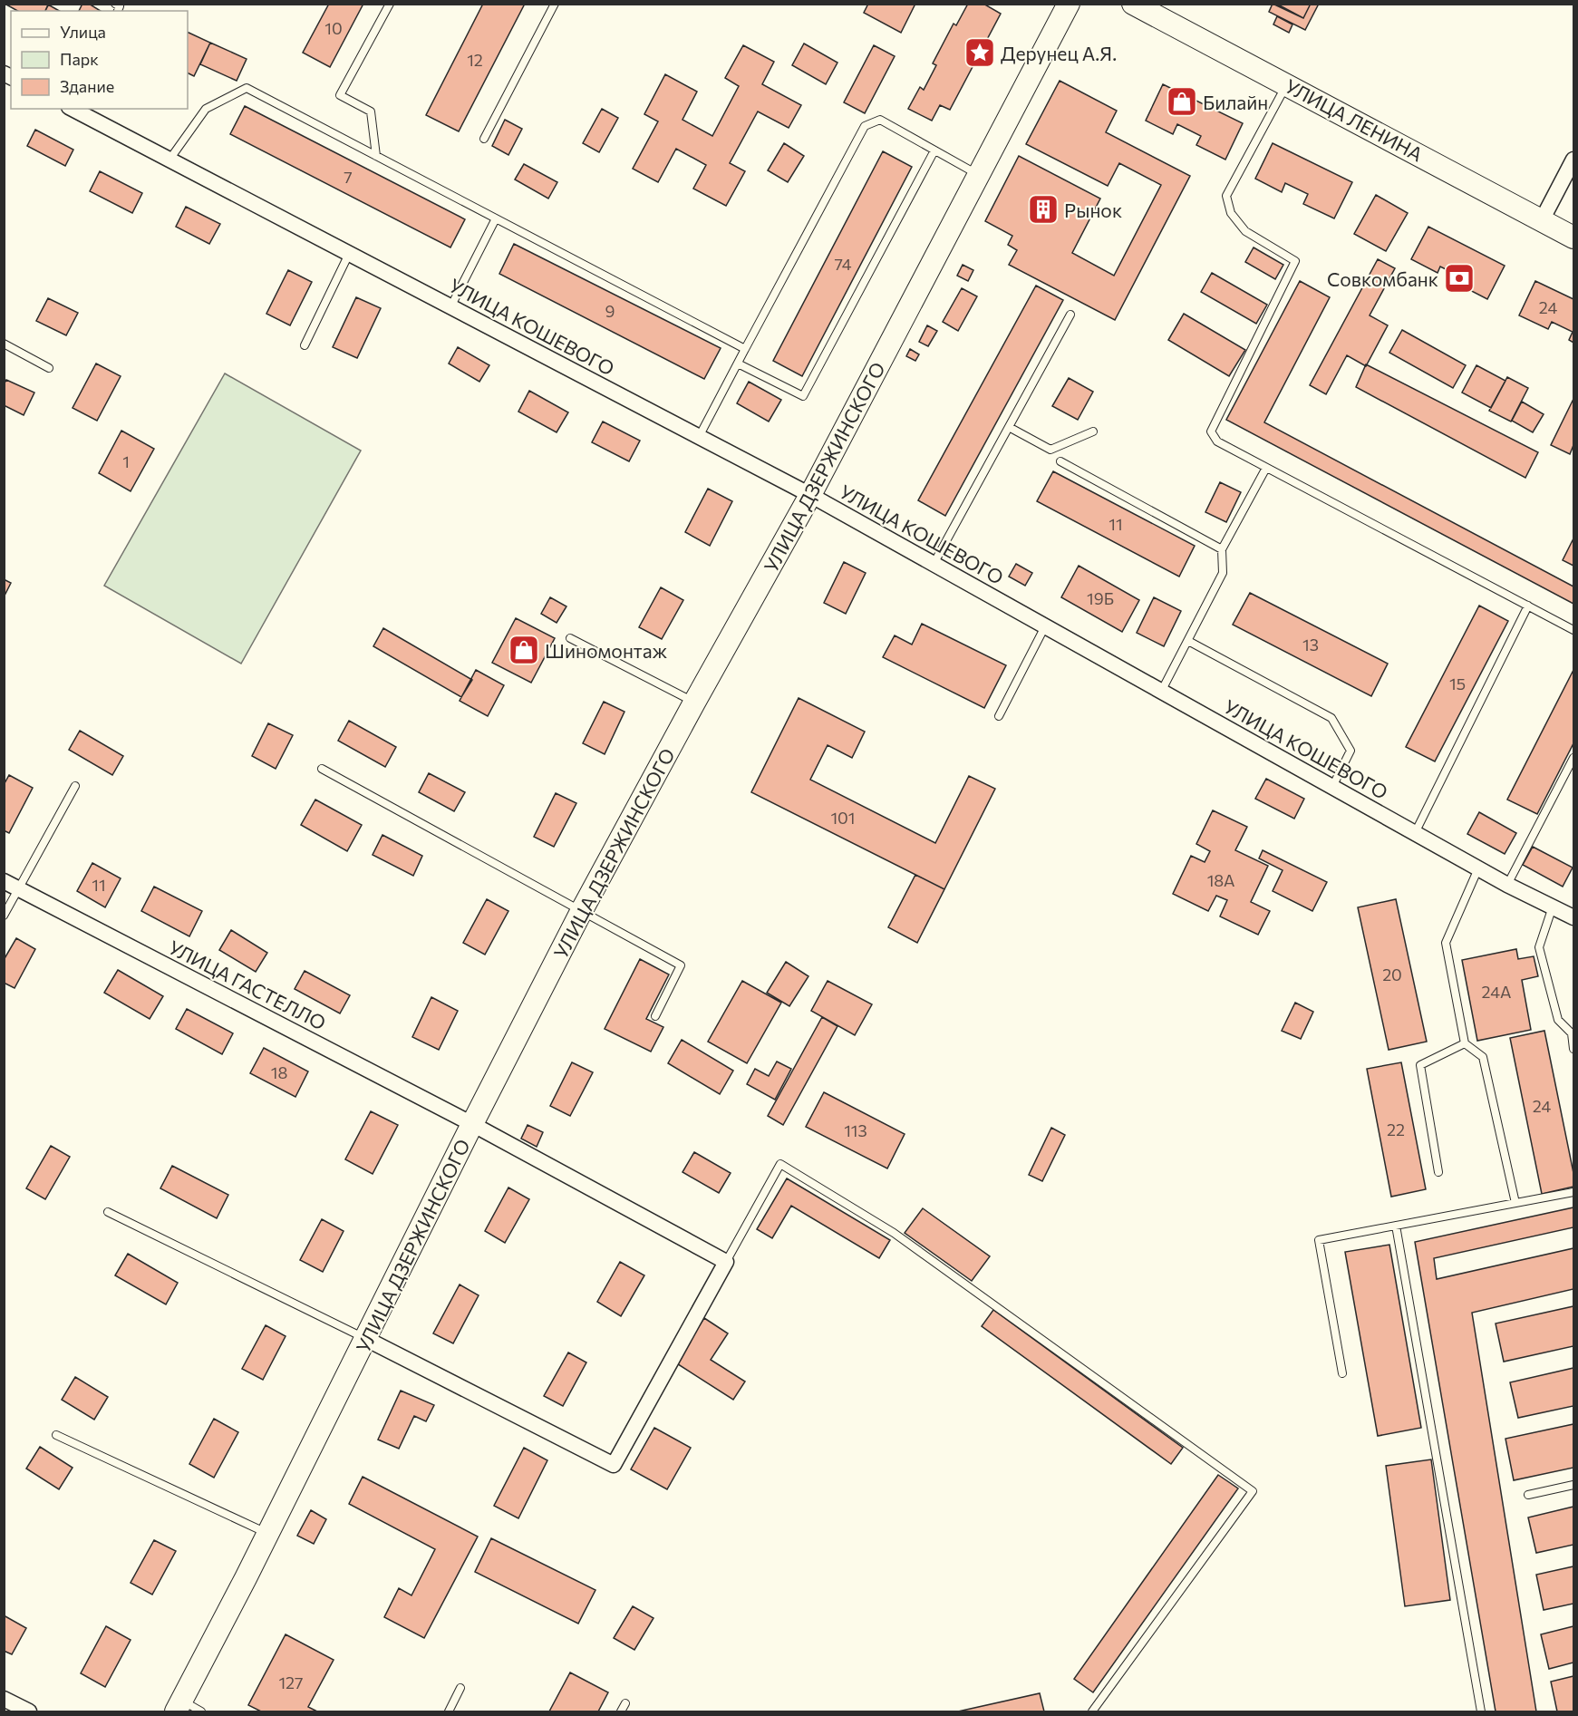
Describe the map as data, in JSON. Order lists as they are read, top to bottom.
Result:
{
  "streets": {
    "street": [
      "УЛИЦА ЛЕНИНА",
      "УЛИЦА КОШЕВОГО",
      "УЛИЦА ДЗЕРЖИНСКОГО",
      "УЛИЦА ГАСТЕЛЛО"
    ]
  },
  "crossings": [
    ["УЛИЦА КОШЕВОГО", "УЛИЦА ДЗЕРЖИНСКОГО"],
    ["УЛИЦА ДЗЕРЖИНСКОГО", "УЛИЦА ГАСТЕЛЛО"]
  ],
  "places": {
    "place": ["Дерунец А.Я."],
    "shop": ["Билайн", "Шиномонтаж"],
    "building": ["Рынок"],
    "bank": ["Совкомбанк"]
  },
  "house_numbers": [
    "10",
    "12",
    "7",
    "74",
    "24",
    "9",
    "1",
    "11",
    "19Б",
    "13",
    "15",
    "101",
    "18А",
    "11",
    "20",
    "24А",
    "18",
    "24",
    "22",
    "113",
    "127"
  ],
  "legend": ["Улица", "Парк", "Здание"]
}
